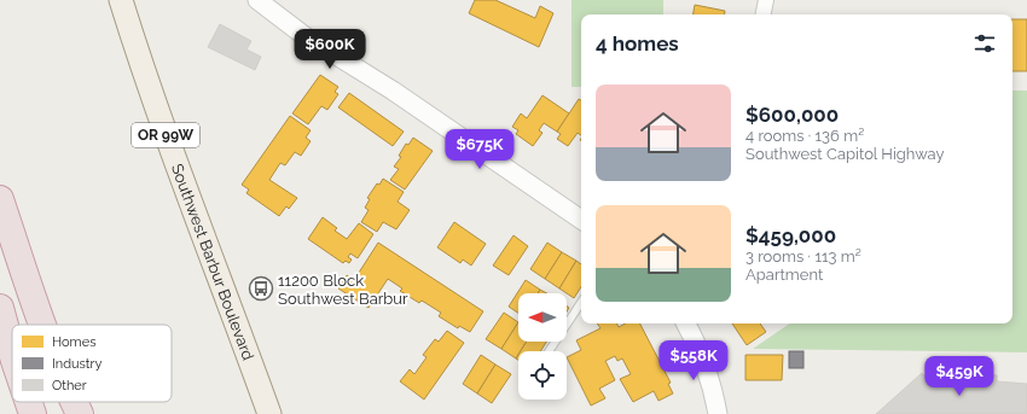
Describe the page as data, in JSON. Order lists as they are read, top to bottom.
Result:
{
  "streets": {
    "main road": ["OR 99W", "Southwest Barbur Boulevard"]
  },
  "places": {
    "bus stop": ["11200 Block Southwest Barbur"]
  },
  "legend": ["Homes", "Industry", "Other"],
  "north": "left",
  "page": {
    "heading": "4 homes",
    "price": [
      "$600K",
      "$675K",
      "$558K",
      "$459K"
    ],
    "list": [
      {
        "name": "$600,000",
        "note": "4 rooms · 136 m² · Southwest Capitol Highway"
      },
      {
        "name": "$459,000",
        "note": "3 rooms · 113 m² · Apartment"
      }
    ]
  }
}
